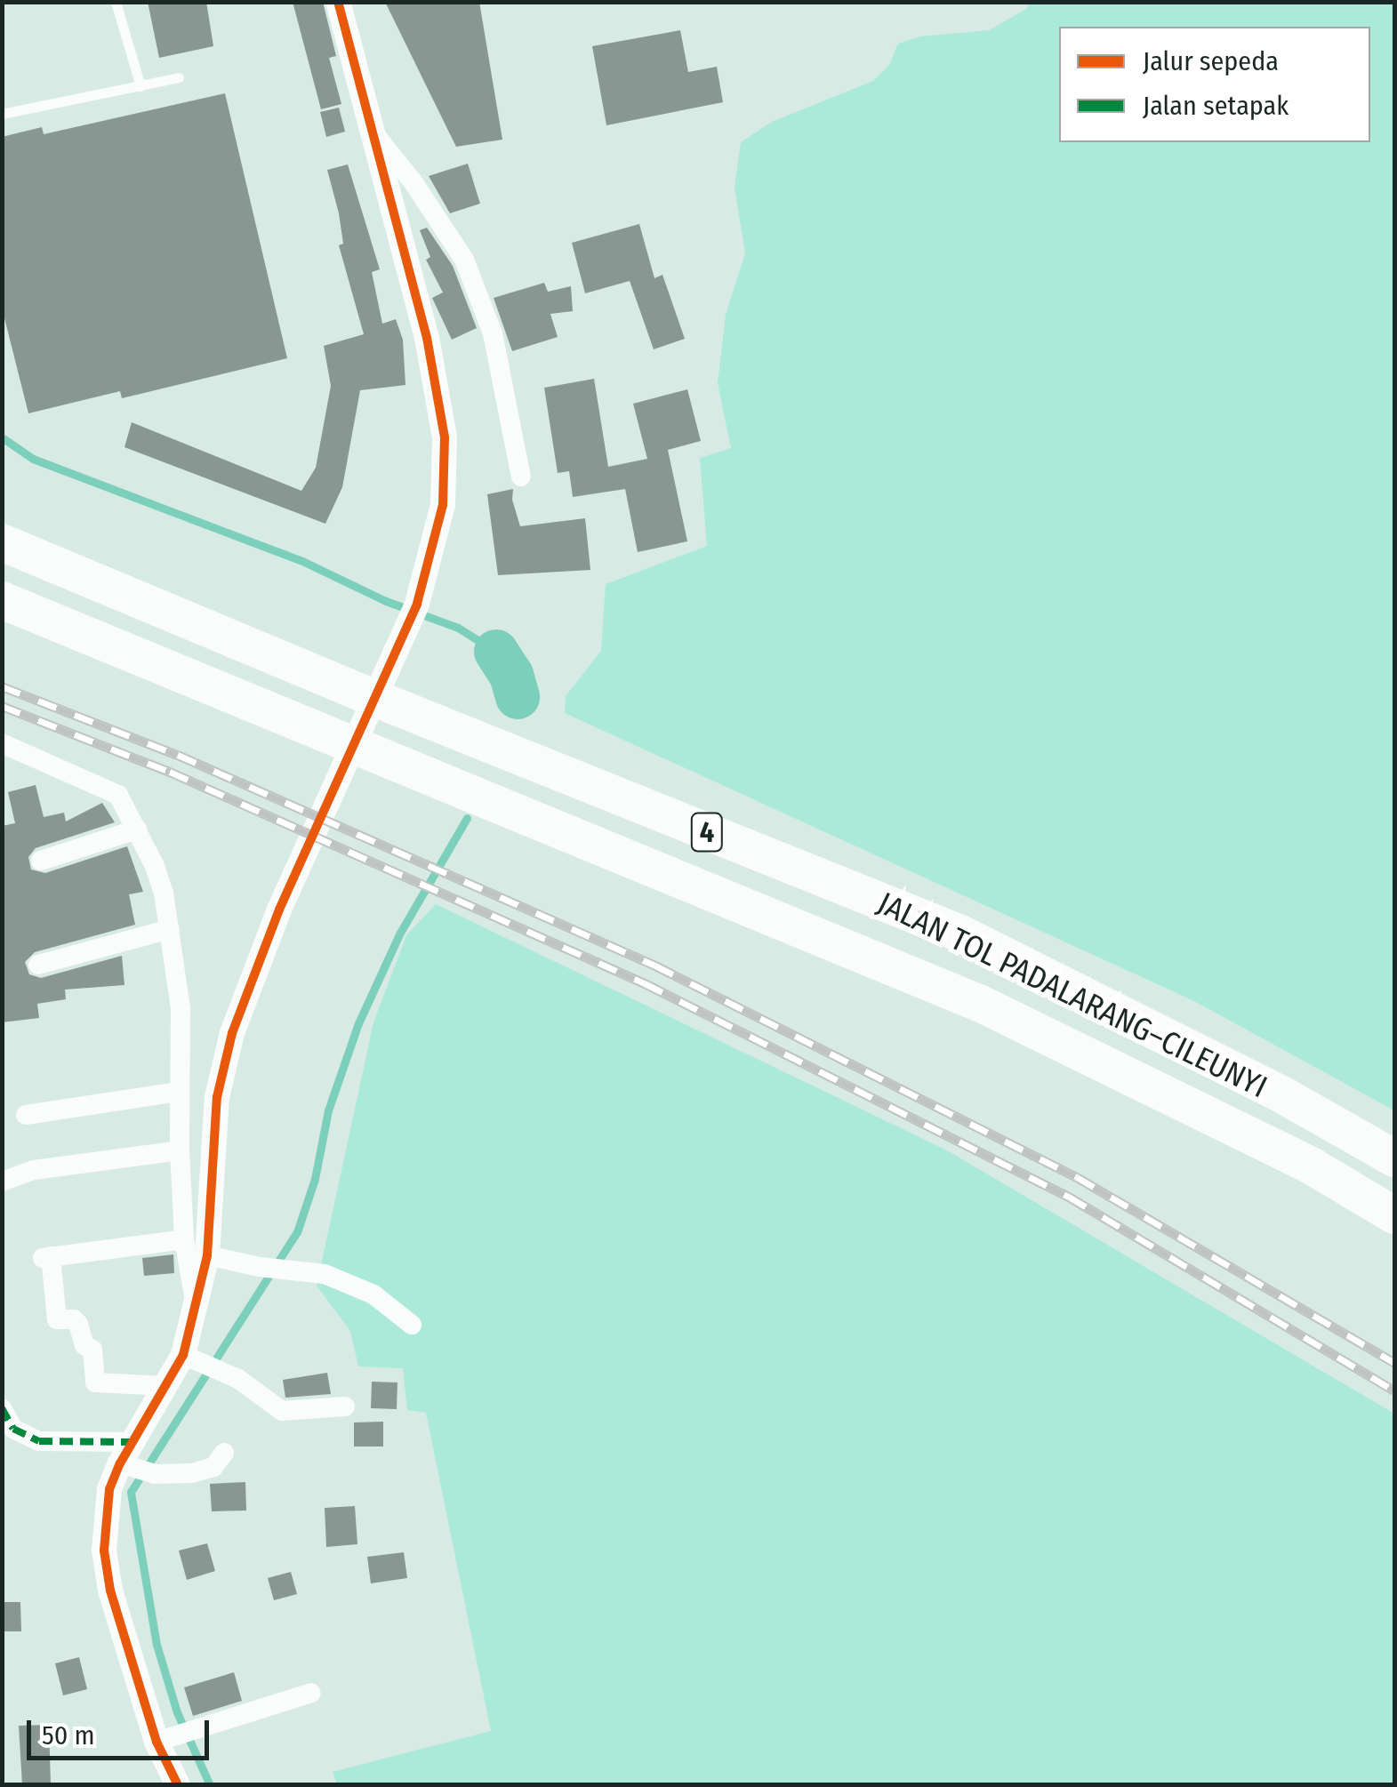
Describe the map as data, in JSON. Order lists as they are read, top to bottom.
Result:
{
  "streets": {
    "highway": ["4", "JALAN TOL PADALARANG–CILEUNYI"]
  },
  "legend": ["Jalur sepeda", "Jalan setapak"],
  "scale_bar": "50 m"
}
